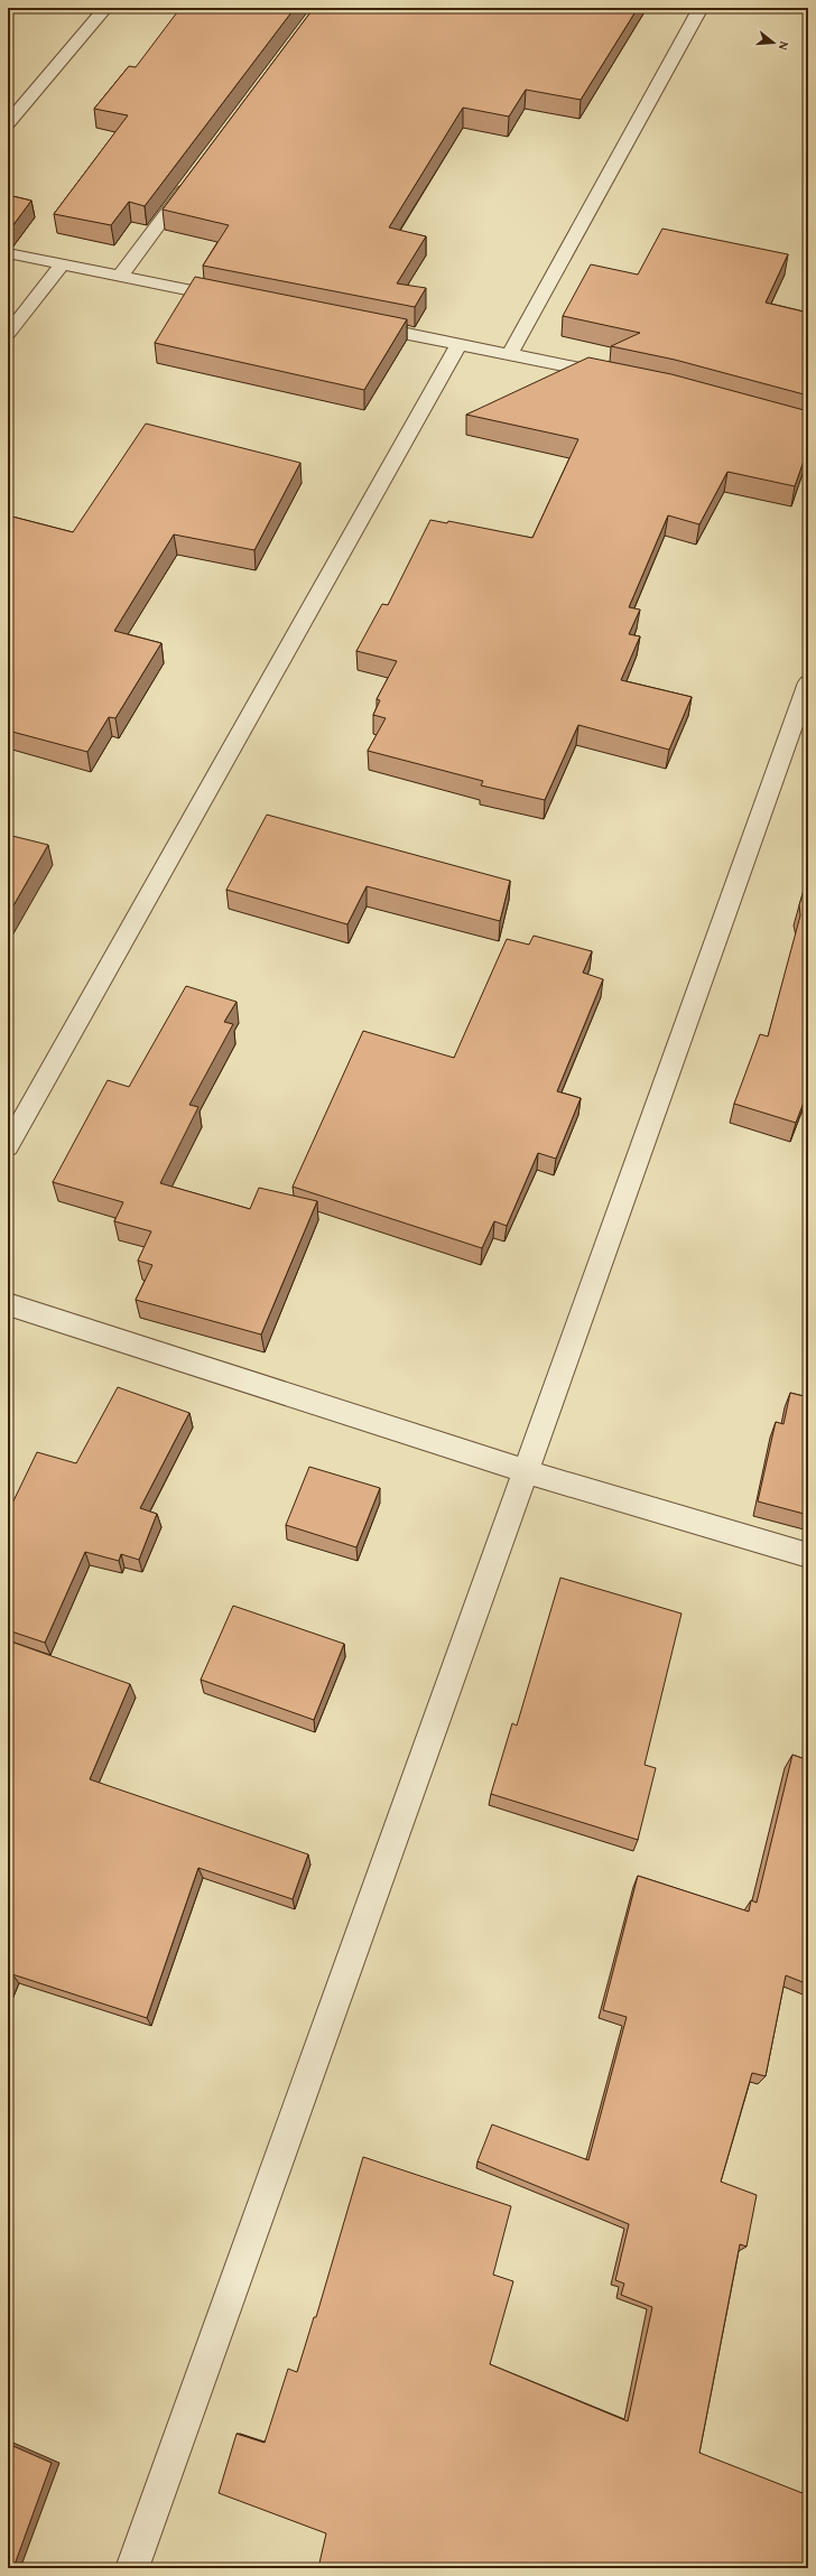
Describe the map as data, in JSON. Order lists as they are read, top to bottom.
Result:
{
  "north": "right"
}
